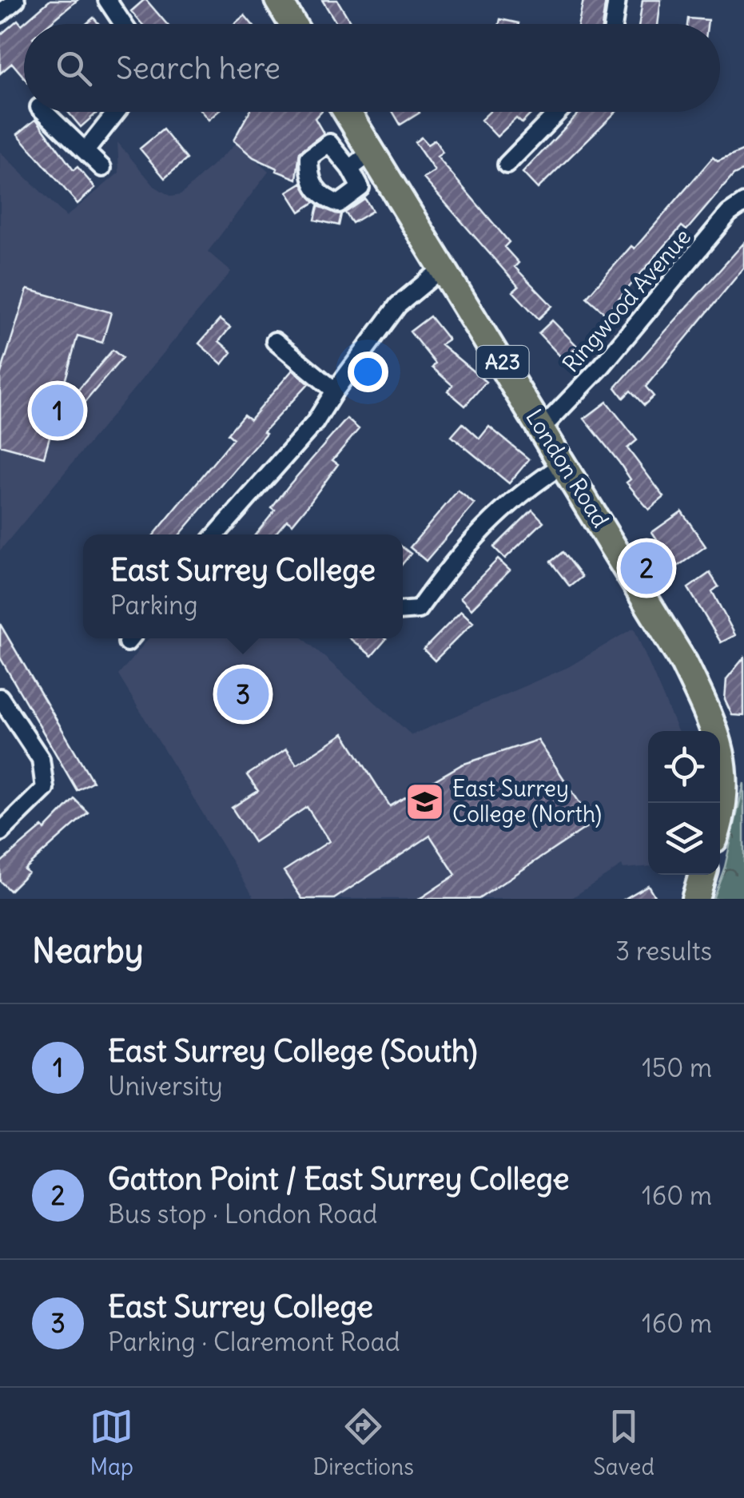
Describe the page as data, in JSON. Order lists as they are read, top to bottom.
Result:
{
  "streets": {
    "main road": ["A23", "London Road"],
    "street": ["Ringwood Avenue"]
  },
  "crossings": [
    ["Ringwood Avenue", "London Road"],
    ["A23", "London Road"]
  ],
  "places": {
    "school or university": ["East Surrey College (North)"]
  },
  "page": {
    "search": "Search here",
    "pins": ["1", "2", "3"],
    "popup": ["East Surrey College", "Parking"],
    "heading": ["Nearby", "3 results"],
    "list": [
      {
        "mark": "1",
        "name": "East Surrey College (South)",
        "note": "University",
        "value": "150 m"
      },
      {
        "mark": "2",
        "name": "Gatton Point / East Surrey College",
        "note": "Bus stop · London Road",
        "value": "160 m"
      },
      {
        "mark": "3",
        "name": "East Surrey College",
        "note": "Parking · Claremont Road",
        "value": "160 m"
      }
    ],
    "nav": ["Map", "Directions", "Saved"]
  }
}
